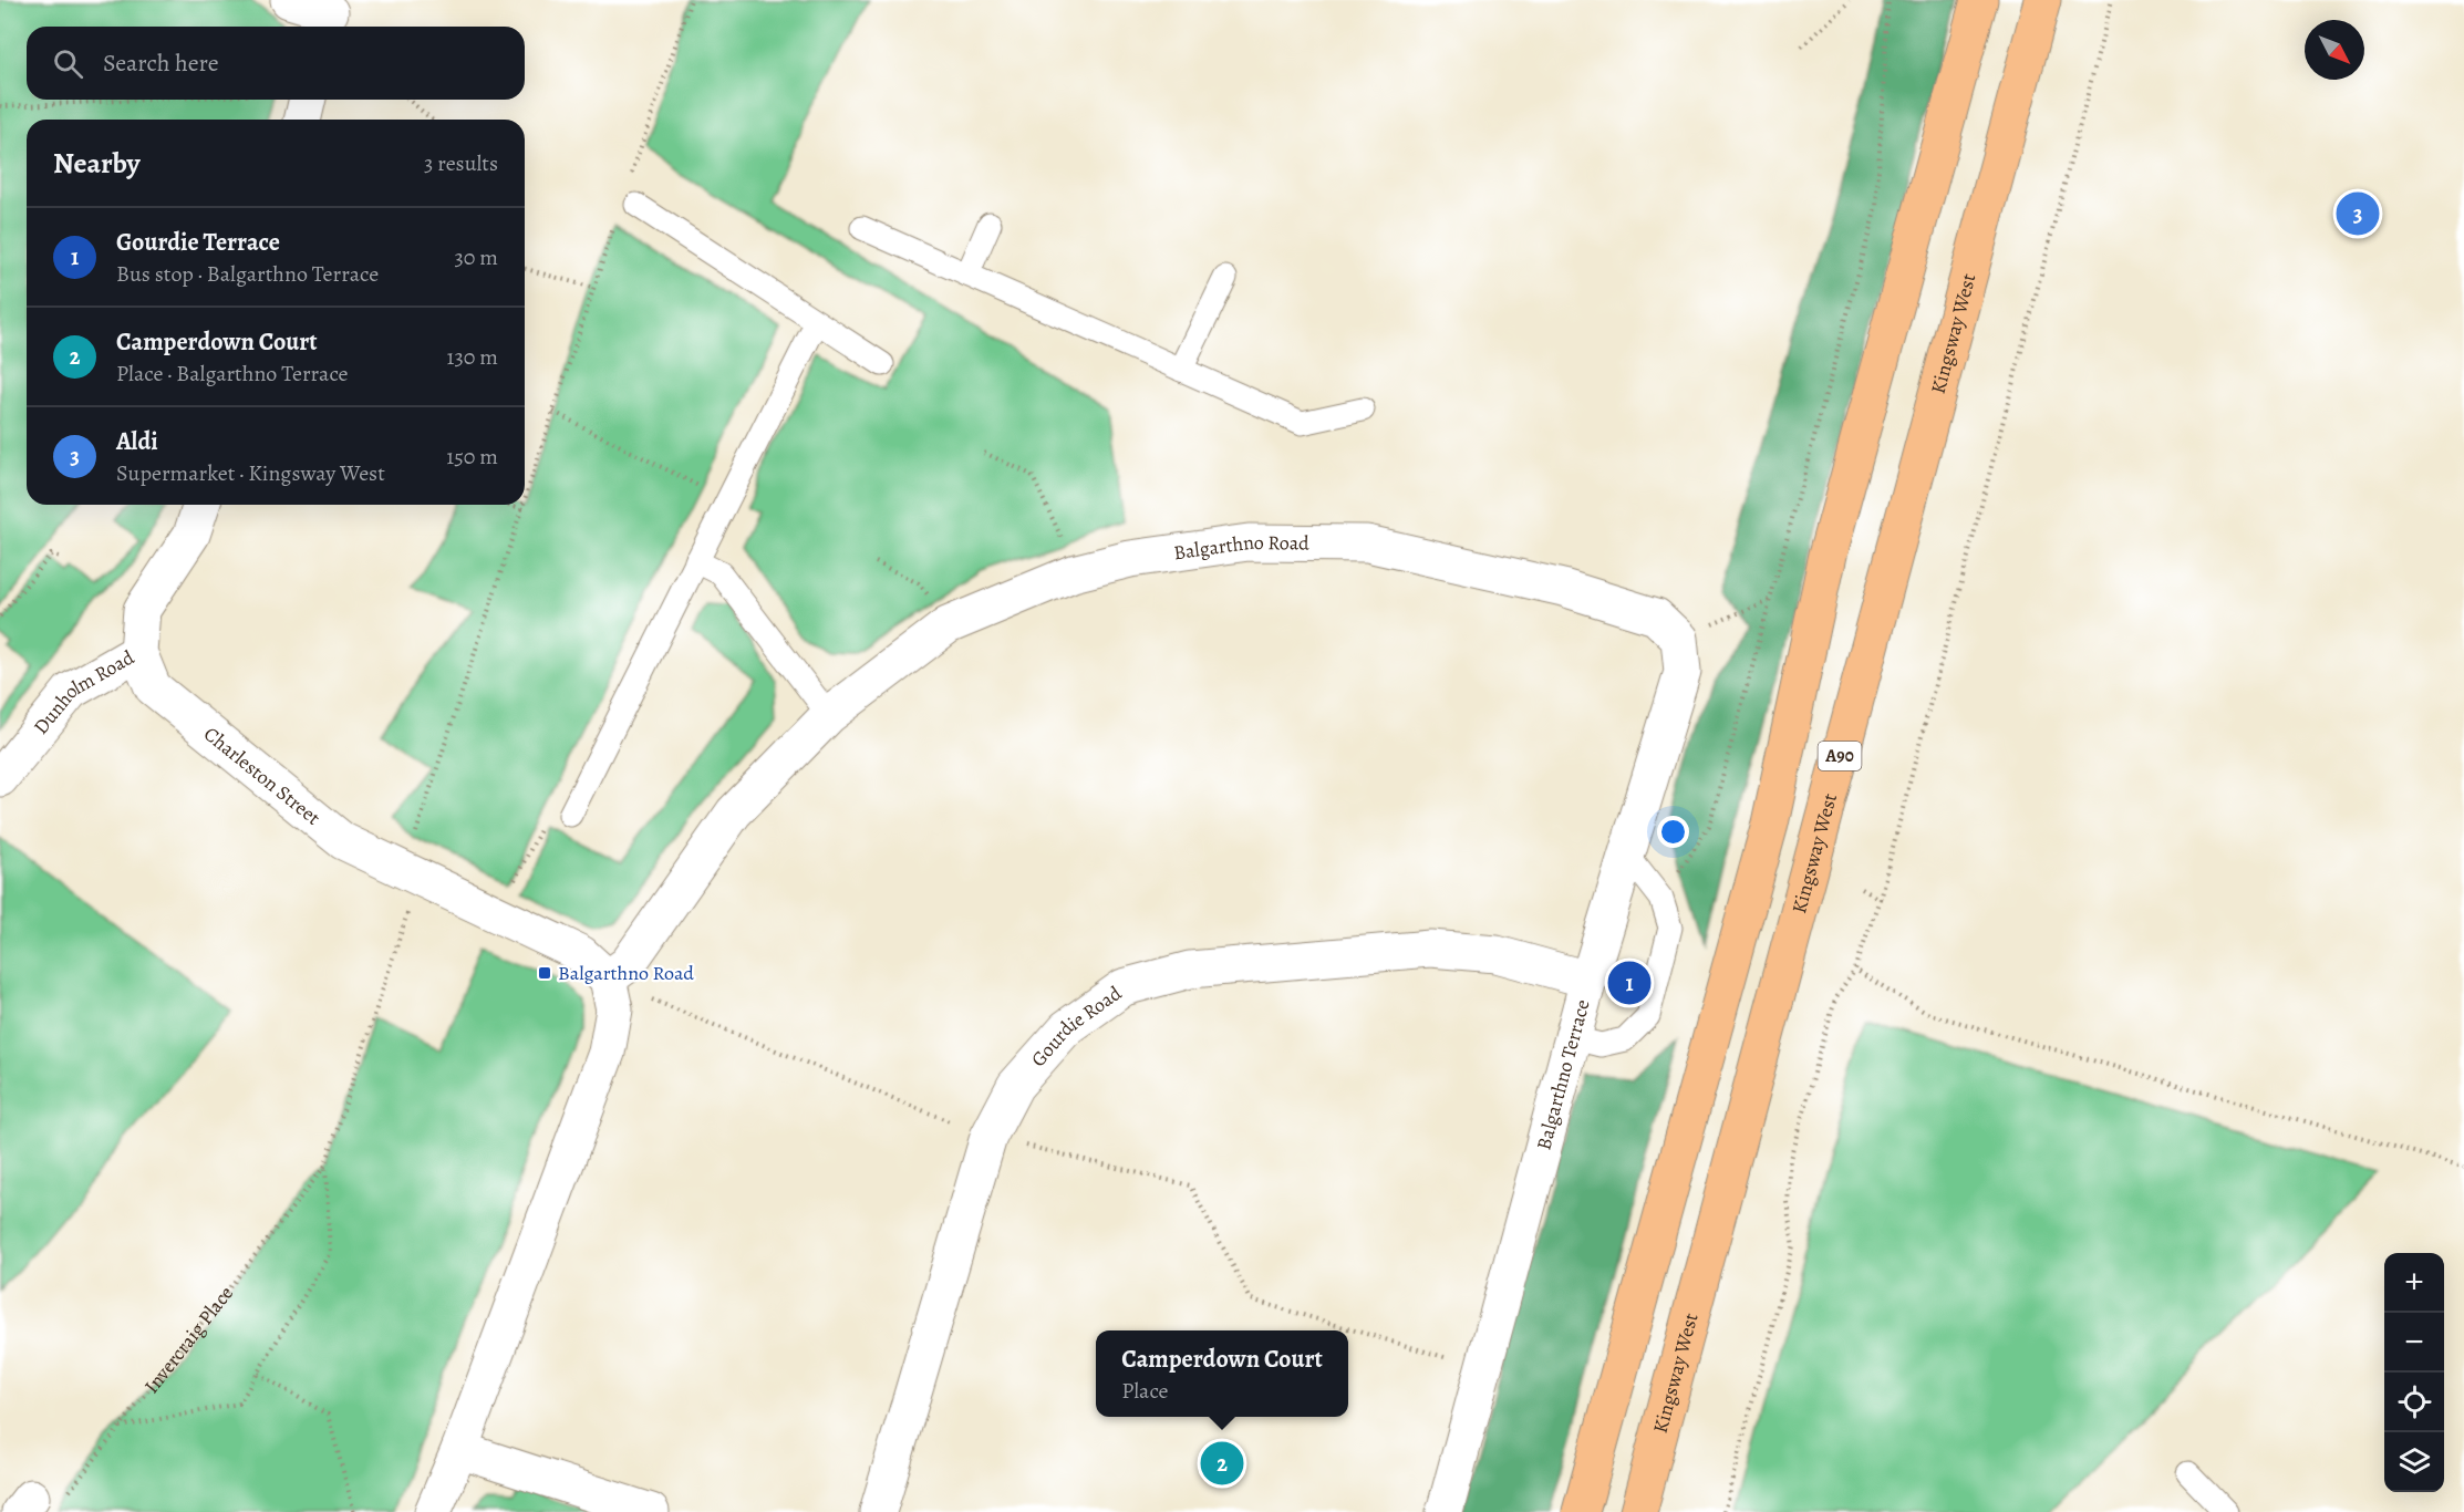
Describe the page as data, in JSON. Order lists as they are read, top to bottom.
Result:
{
  "streets": {
    "highway": ["Kingsway West", "A90"],
    "street": [
      "Balgarthno Road",
      "Dunholm Road",
      "Charleston Street",
      "Gourdie Road",
      "Balgarthno Terrace"
    ],
    "path": ["Invercraig Place"]
  },
  "crossings": [
    ["Balgarthno Road", "Charleston Street"],
    ["Balgarthno Road", "Balgarthno Terrace"],
    ["Dunholm Road", "Charleston Street"],
    ["Gourdie Road", "Balgarthno Terrace"]
  ],
  "places": {
    "transit": ["Balgarthno Road"]
  },
  "north": "bottom right",
  "page": {
    "search": "Search here",
    "heading": ["Nearby", "3 results"],
    "pins": ["3", "1", "2"],
    "list": [
      {
        "mark": "1",
        "name": "Gourdie Terrace",
        "note": "Bus stop · Balgarthno Terrace",
        "value": "30 m"
      },
      {
        "mark": "2",
        "name": "Camperdown Court",
        "note": "Place · Balgarthno Terrace",
        "value": "130 m"
      },
      {
        "mark": "3",
        "name": "Aldi",
        "note": "Supermarket · Kingsway West",
        "value": "150 m"
      }
    ],
    "map_buttons": ["+", "−"],
    "popup": ["Camperdown Court", "Place"]
  }
}
